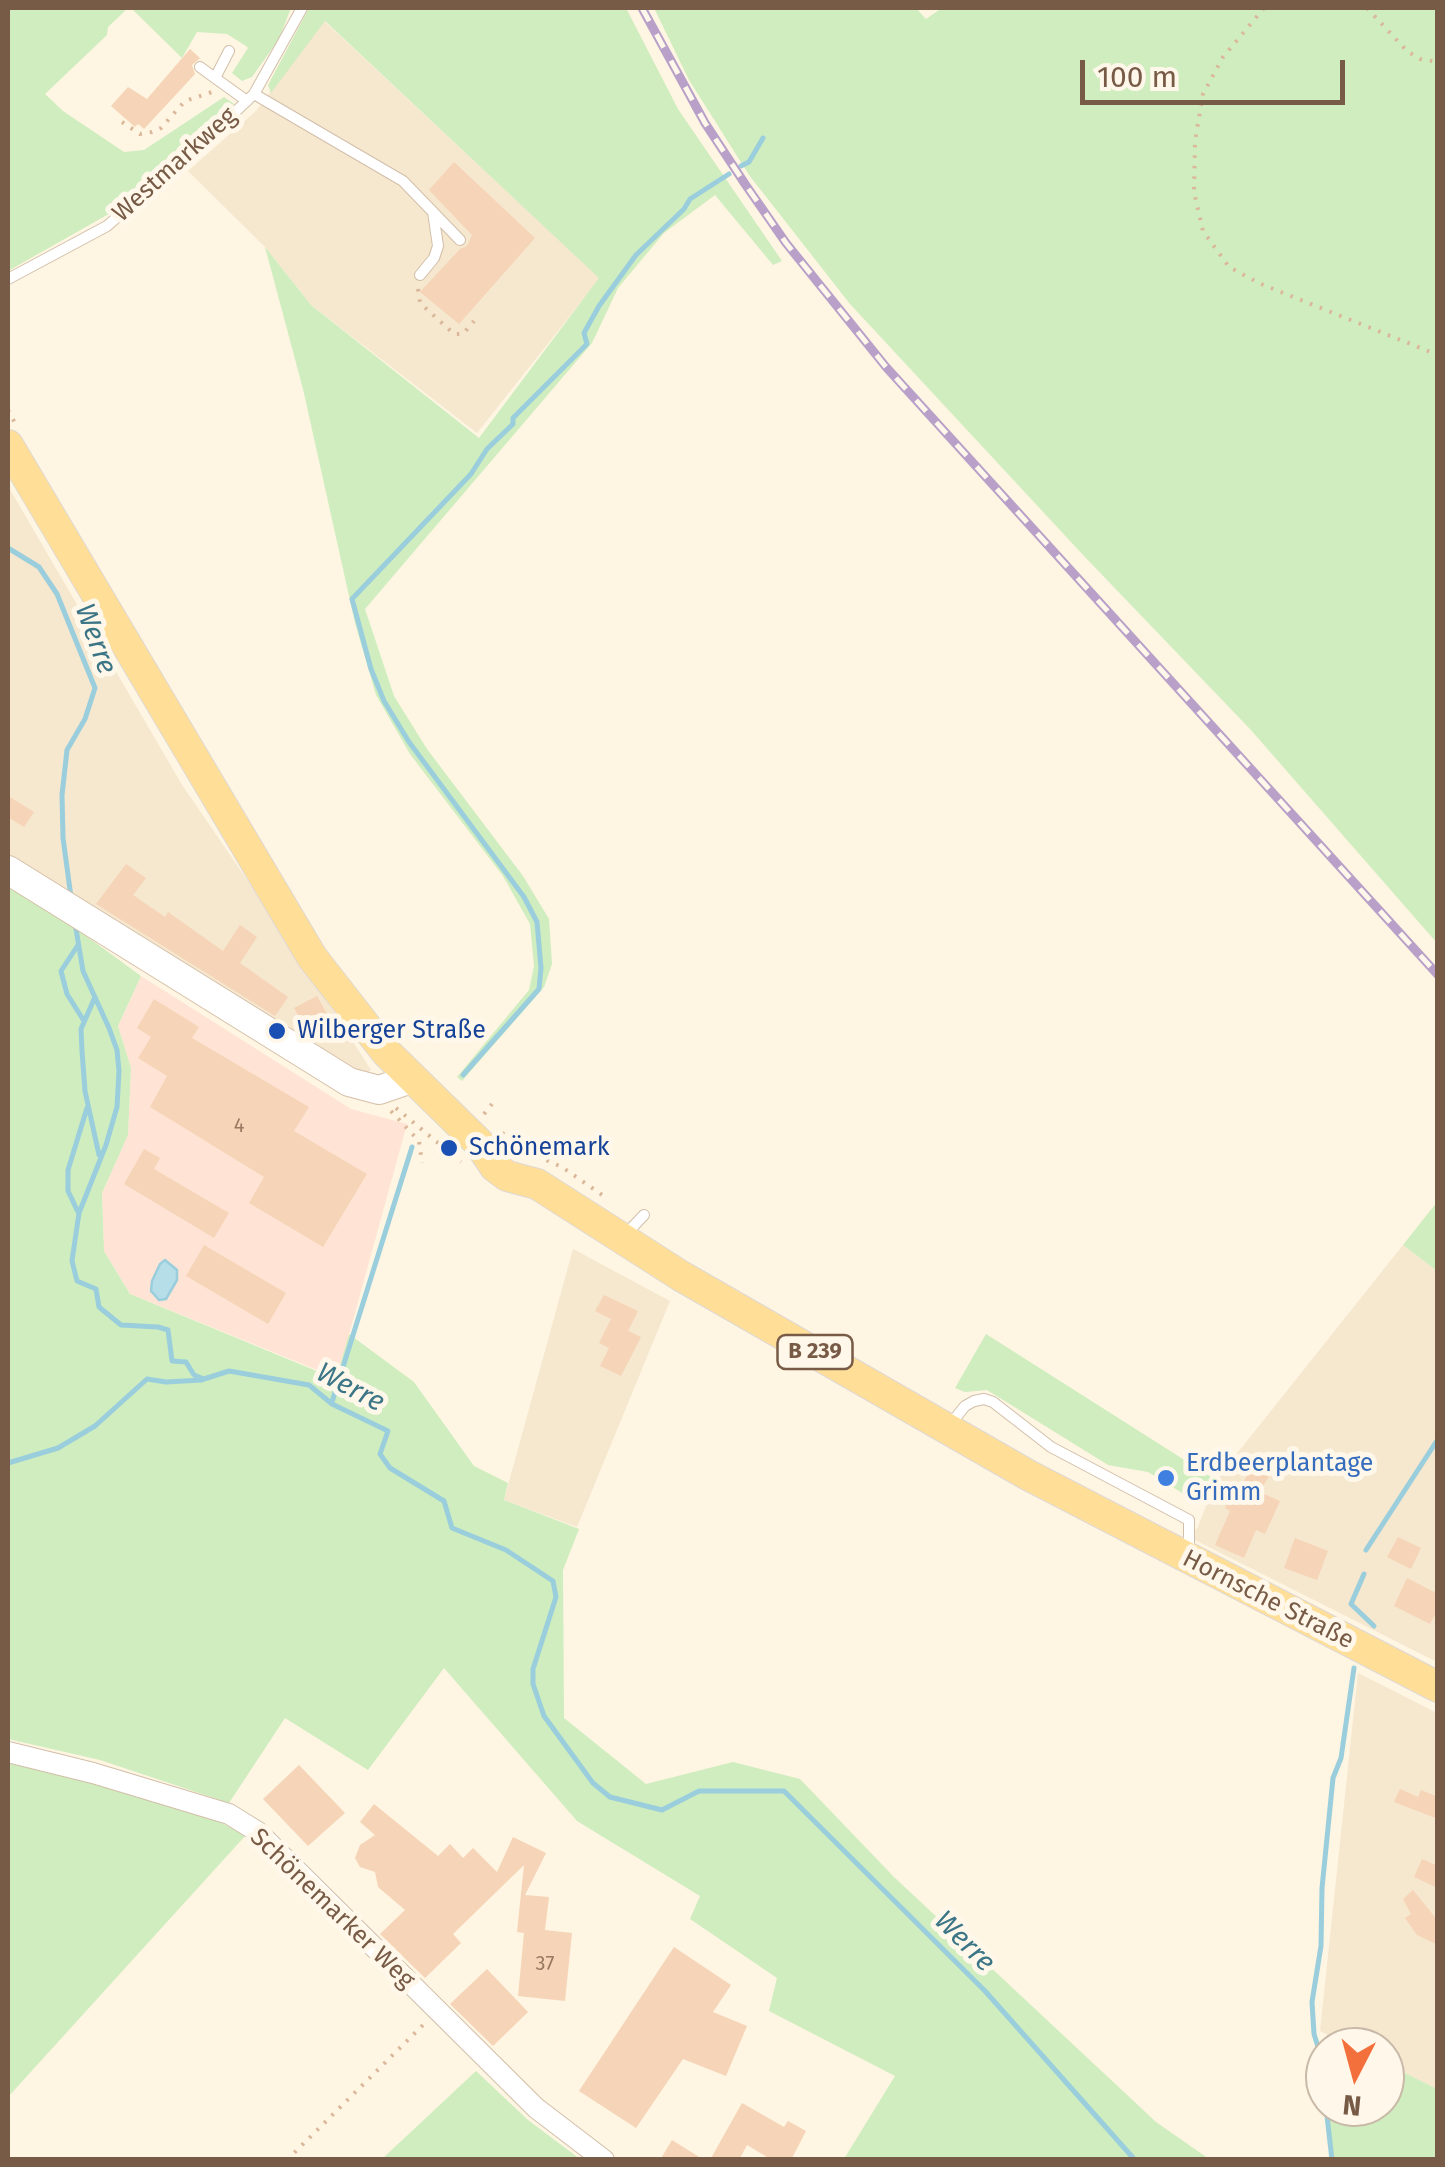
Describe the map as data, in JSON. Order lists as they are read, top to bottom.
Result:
{
  "streets": {
    "main road": ["B 239", "Hornsche Straße"],
    "street": ["Schönemarker Weg"],
    "lane": ["Westmarkweg"]
  },
  "crossings": [
    ["B 239", "Hornsche Straße"]
  ],
  "water": ["Werre"],
  "places": ["Wilberger Straße", "Schönemark", "Erdbeerplantage Grimm"],
  "house_numbers": ["4", "37"],
  "scale_bar": "100 m",
  "north": "bottom"
}
